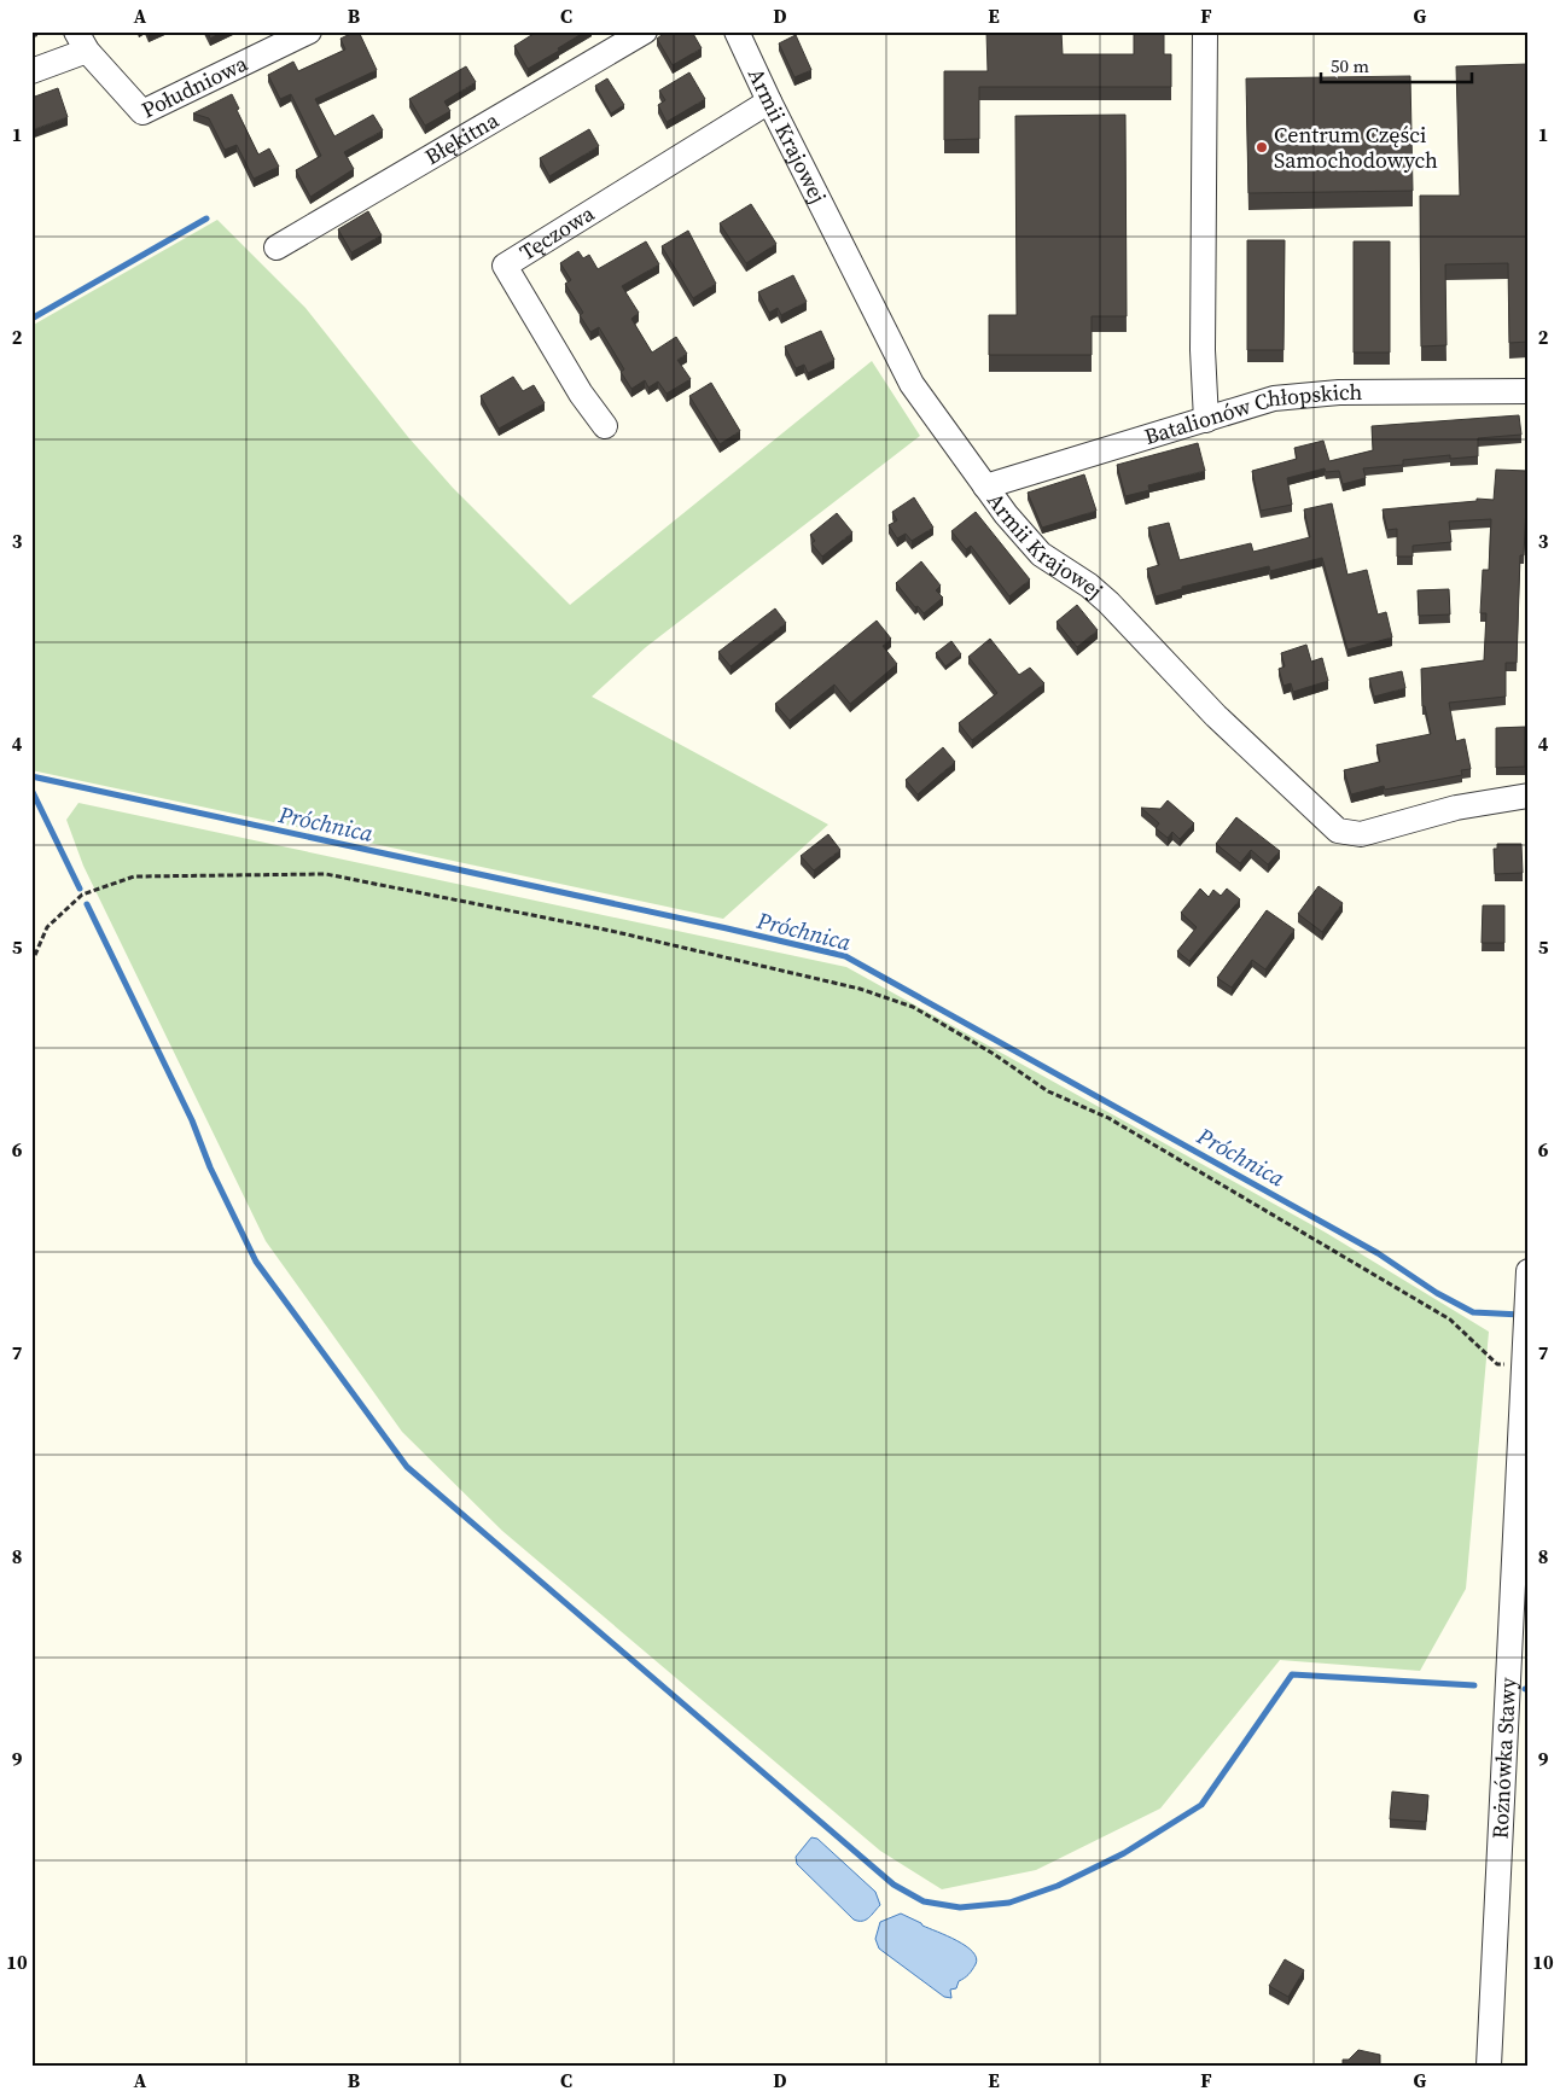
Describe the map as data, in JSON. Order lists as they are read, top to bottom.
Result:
{
  "streets": {
    "street": [
      "Południowa",
      "Armii Krajowej",
      "Błękitna",
      "Tęczowa",
      "Batalionów Chłopskich",
      "Rożnówka Stawy"
    ]
  },
  "crossings": [
    ["Armii Krajowej", "Tęczowa"],
    ["Armii Krajowej", "Batalionów Chłopskich"]
  ],
  "water": ["Próchnica"],
  "places": ["Centrum Części Samochodowych"],
  "scale_bar": "50 m",
  "grid": {
    "columns": [
      "A",
      "B",
      "C",
      "D",
      "E",
      "F",
      "G"
    ],
    "rows": [
      "1",
      "2",
      "3",
      "4",
      "5",
      "6",
      "7",
      "8",
      "9",
      "10"
    ]
  }
}
